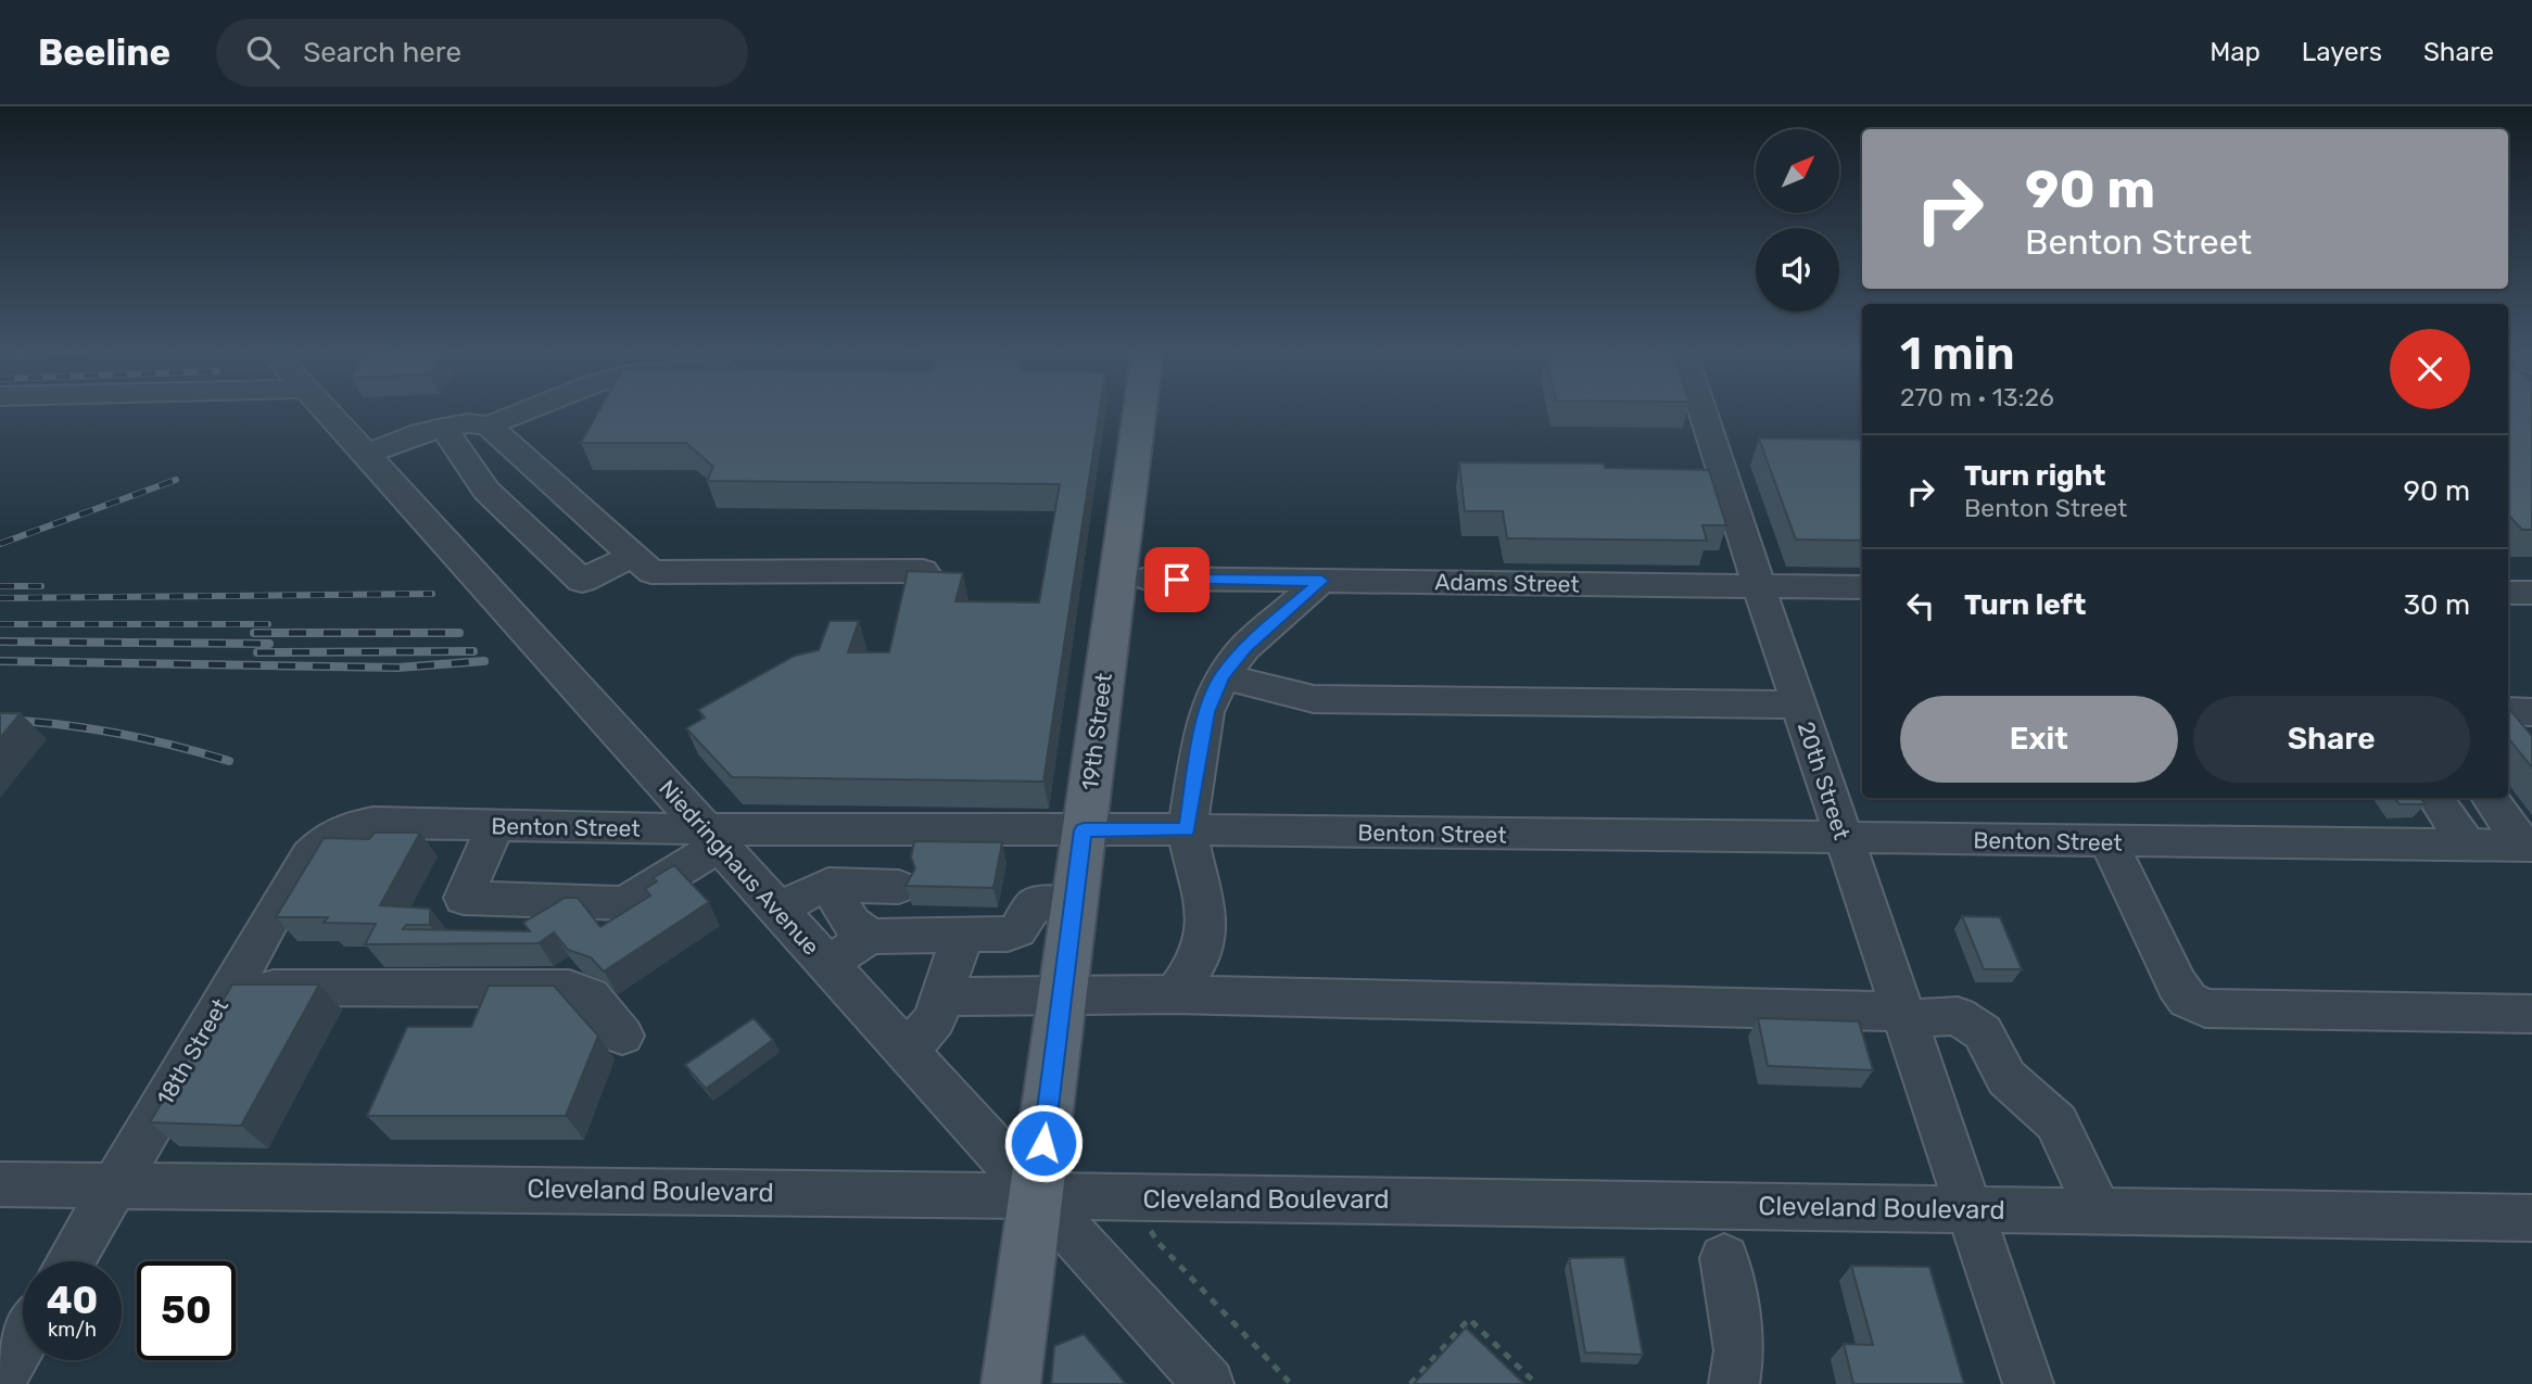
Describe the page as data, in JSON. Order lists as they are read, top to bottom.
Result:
{
  "streets": {
    "main road": ["19th Street"],
    "street": [
      "Adams Street",
      "20th Street",
      "Benton Street",
      "Niedringhaus Avenue",
      "18th Street",
      "Cleveland Boulevard"
    ]
  },
  "crossings": [
    ["Adams Street", "20th Street"],
    ["19th Street", "Benton Street"],
    ["19th Street", "Niedringhaus Avenue"],
    ["19th Street", "Cleveland Boulevard"],
    ["20th Street", "Benton Street"],
    ["20th Street", "Cleveland Boulevard"],
    ["Benton Street", "Niedringhaus Avenue"],
    ["Benton Street", "18th Street"],
    ["Niedringhaus Avenue", "Cleveland Boulevard"],
    ["18th Street", "Cleveland Boulevard"]
  ],
  "north": "top right",
  "page": {
    "header": "Beeline",
    "search": "Search here",
    "nav": ["Map", "Layers", "Share"],
    "turn": ["90 m", "Benton Street"],
    "heading": ["1 min", "270 m · 13:26"],
    "list": [
      {
        "name": "Turn right",
        "note": "Benton Street",
        "value": "90 m"
      },
      {
        "name": "Turn left",
        "value": "30 m"
      }
    ],
    "buttons": ["Exit", "Share"],
    "speed": "40 km/h",
    "limit": "50"
  }
}
